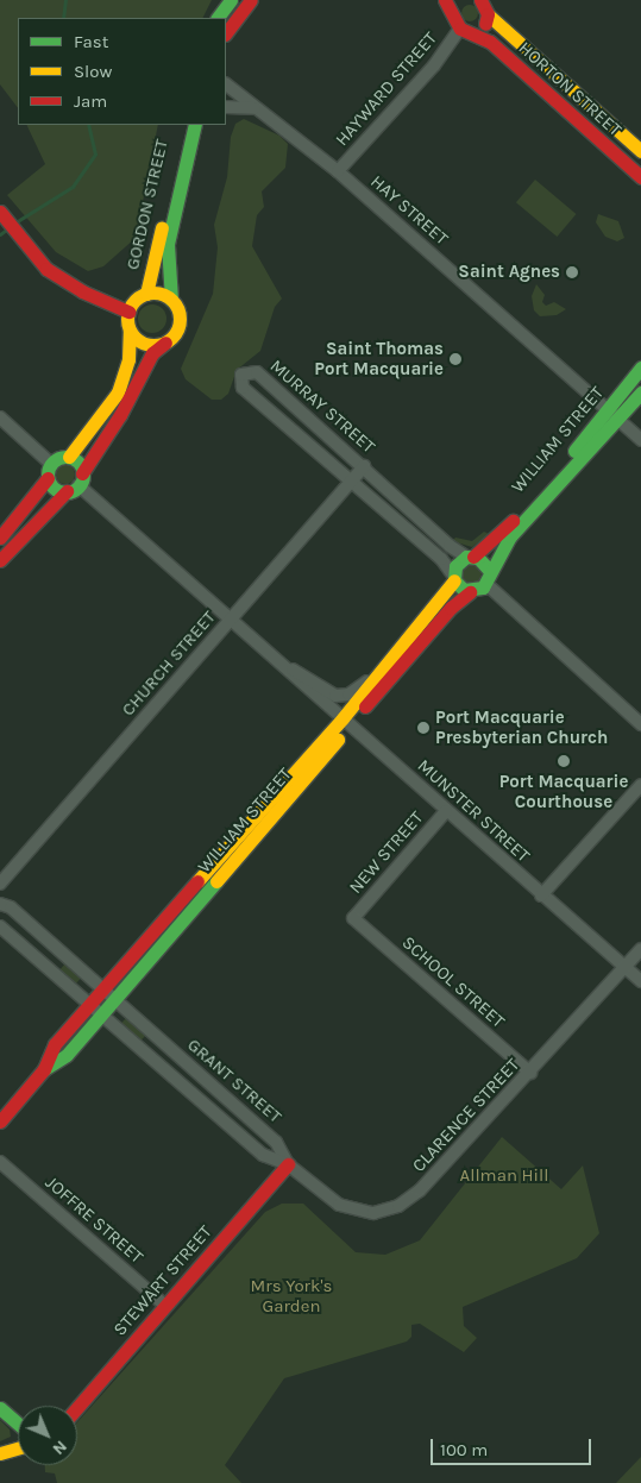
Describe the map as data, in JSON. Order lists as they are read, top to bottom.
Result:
{
  "streets": {
    "street": [
      "HAYWARD STREET",
      "HORTON STREET",
      "GORDON STREET",
      "HAY STREET",
      "MURRAY STREET",
      "WILLIAM STREET",
      "CHURCH STREET",
      "MUNSTER STREET",
      "NEW STREET",
      "SCHOOL STREET",
      "GRANT STREET",
      "CLARENCE STREET",
      "JOFFRE STREET",
      "STEWART STREET"
    ]
  },
  "crossings": [
    ["HAYWARD STREET", "HORTON STREET"],
    ["HAYWARD STREET", "HAY STREET"],
    ["HAY STREET", "WILLIAM STREET"],
    ["MURRAY STREET", "WILLIAM STREET"],
    ["MURRAY STREET", "CHURCH STREET"],
    ["WILLIAM STREET", "MUNSTER STREET"],
    ["WILLIAM STREET", "GRANT STREET"],
    ["CHURCH STREET", "MUNSTER STREET"],
    ["MUNSTER STREET", "NEW STREET"],
    ["MUNSTER STREET", "CLARENCE STREET"],
    ["NEW STREET", "SCHOOL STREET"],
    ["SCHOOL STREET", "CLARENCE STREET"],
    ["GRANT STREET", "CLARENCE STREET"],
    ["GRANT STREET", "STEWART STREET"],
    ["CLARENCE STREET", "STEWART STREET"],
    ["JOFFRE STREET", "STEWART STREET"]
  ],
  "parks": ["Allman Hill", "Mrs York's Garden"],
  "places": [
    "Saint Agnes",
    "Saint Thomas Port Macquarie",
    "Port Macquarie Presbyterian Church",
    "Port Macquarie Courthouse"
  ],
  "legend": ["Fast", "Slow", "Jam"],
  "scale_bar": "100 m",
  "north": "bottom right"
}
